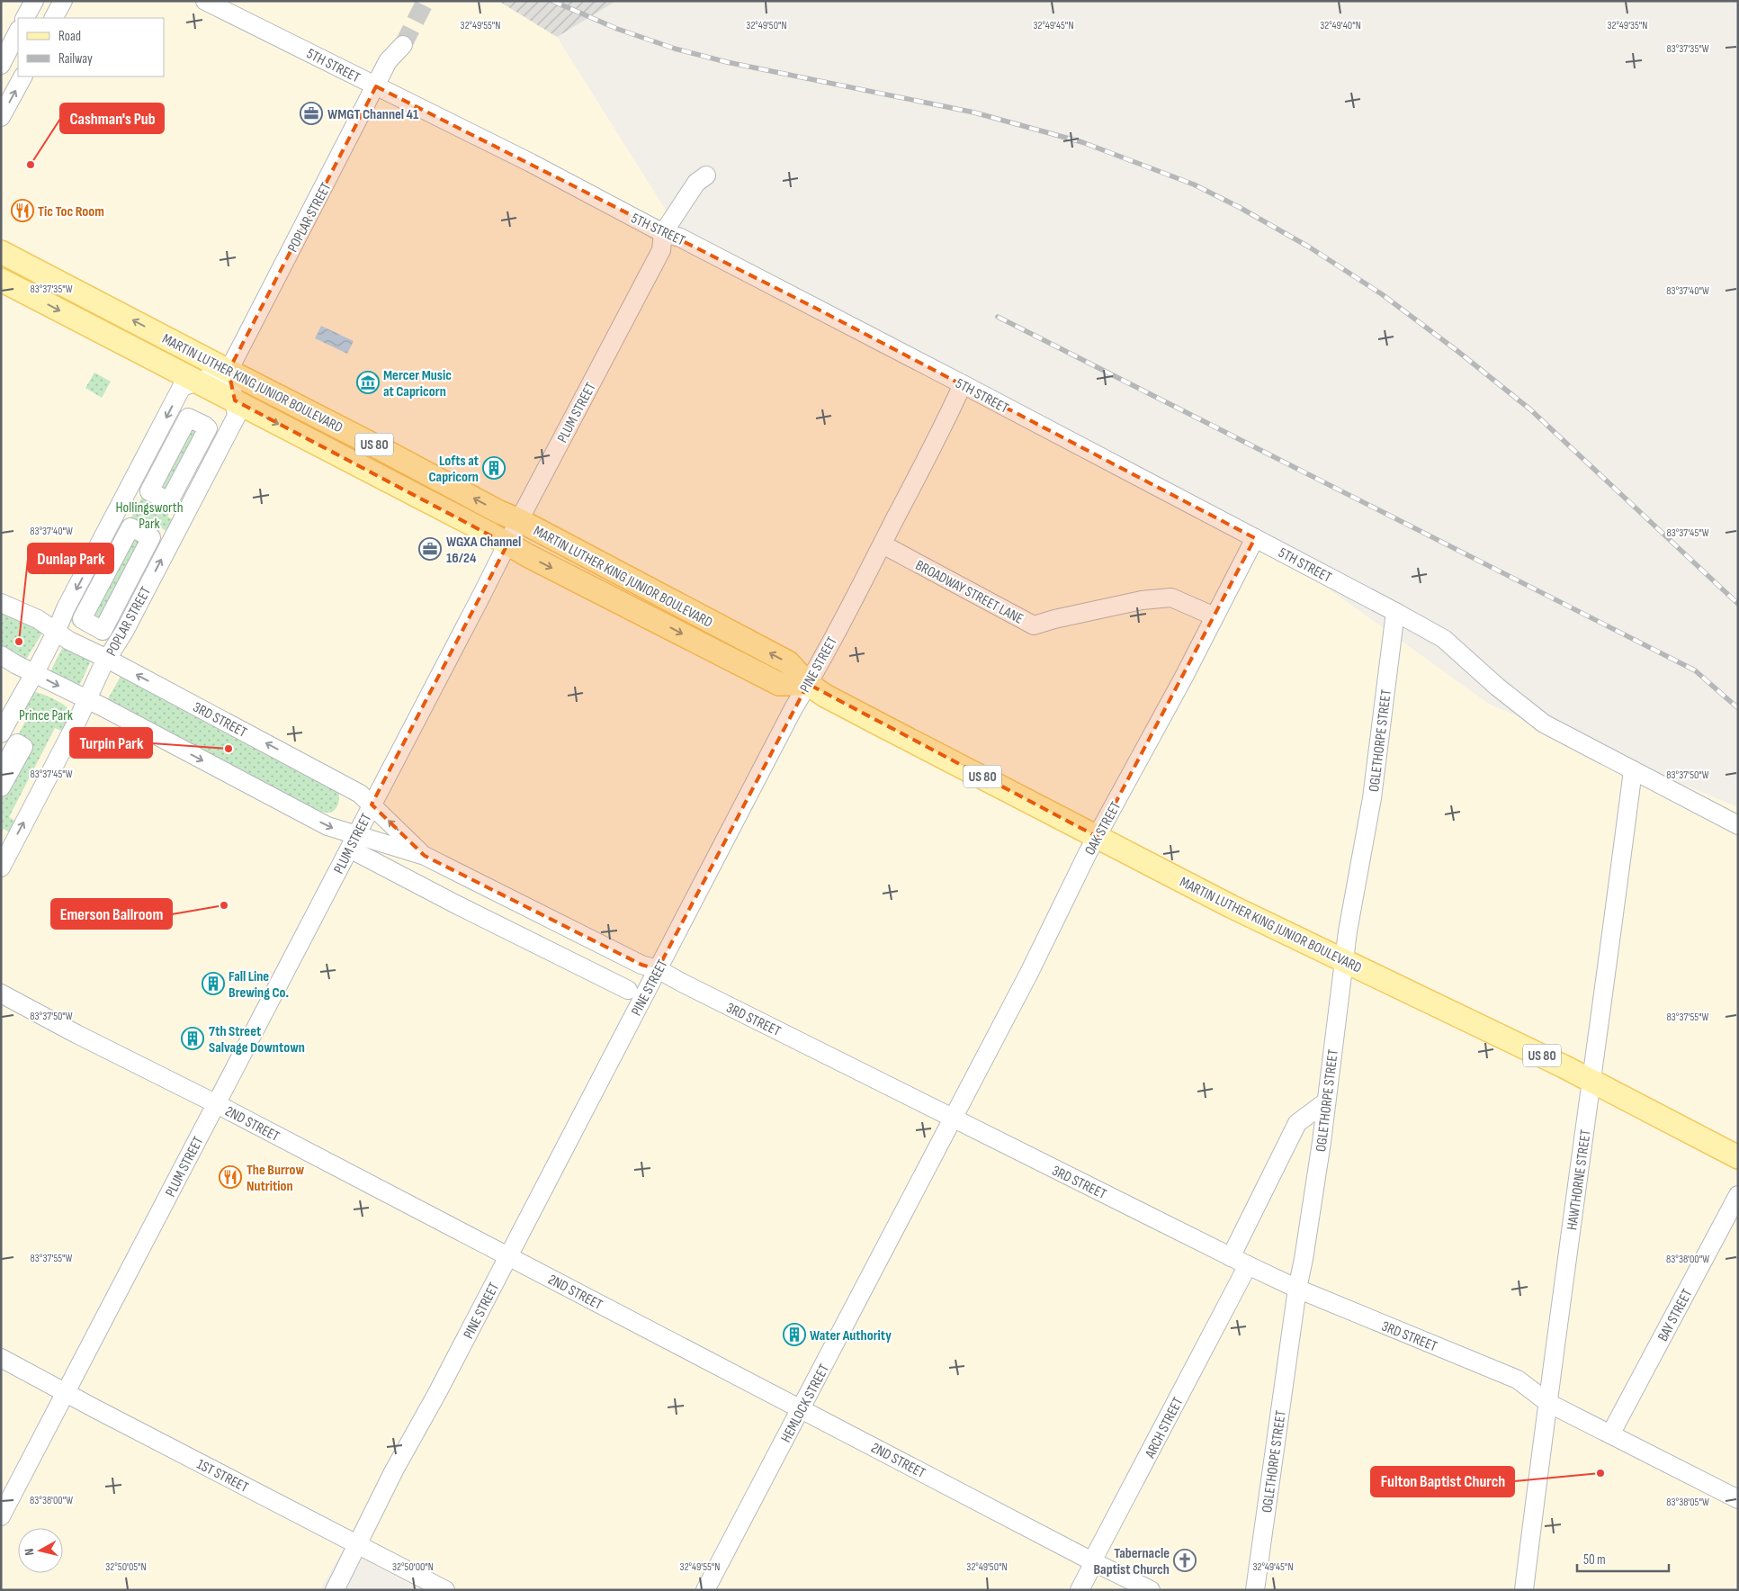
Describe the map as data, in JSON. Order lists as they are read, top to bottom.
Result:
{
  "streets": {
    "main road": ["MARTIN LUTHER KING JUNIOR BOULEVARD", "US 80"],
    "street": [
      "5TH STREET",
      "POPLAR STREET",
      "PLUM STREET",
      "BROADWAY STREET LANE",
      "PINE STREET",
      "3RD STREET",
      "OGLETHORPE STREET",
      "OAK STREET",
      "2ND STREET",
      "HAWTHORNE STREET",
      "BAY STREET",
      "HEMLOCK STREET",
      "ARCH STREET",
      "1ST STREET"
    ]
  },
  "crossings": [
    ["5TH STREET", "POPLAR STREET"],
    ["5TH STREET", "PLUM STREET"],
    ["5TH STREET", "PINE STREET"],
    ["5TH STREET", "OGLETHORPE STREET"],
    ["5TH STREET", "OAK STREET"],
    ["5TH STREET", "HAWTHORNE STREET"],
    ["POPLAR STREET", "MARTIN LUTHER KING JUNIOR BOULEVARD"],
    ["POPLAR STREET", "3RD STREET"],
    ["MARTIN LUTHER KING JUNIOR BOULEVARD", "PLUM STREET"],
    ["MARTIN LUTHER KING JUNIOR BOULEVARD", "PINE STREET"],
    ["MARTIN LUTHER KING JUNIOR BOULEVARD", "OGLETHORPE STREET"],
    ["MARTIN LUTHER KING JUNIOR BOULEVARD", "OAK STREET"],
    ["MARTIN LUTHER KING JUNIOR BOULEVARD", "HAWTHORNE STREET"],
    ["PLUM STREET", "3RD STREET"],
    ["PLUM STREET", "2ND STREET"],
    ["PLUM STREET", "1ST STREET"],
    ["BROADWAY STREET LANE", "PINE STREET"],
    ["BROADWAY STREET LANE", "OAK STREET"],
    ["PINE STREET", "3RD STREET"],
    ["PINE STREET", "2ND STREET"],
    ["PINE STREET", "1ST STREET"],
    ["3RD STREET", "OGLETHORPE STREET"],
    ["3RD STREET", "OAK STREET"],
    ["3RD STREET", "HAWTHORNE STREET"],
    ["3RD STREET", "BAY STREET"],
    ["3RD STREET", "HEMLOCK STREET"],
    ["3RD STREET", "ARCH STREET"],
    ["OAK STREET", "HEMLOCK STREET"],
    ["2ND STREET", "HEMLOCK STREET"],
    ["2ND STREET", "ARCH STREET"]
  ],
  "parks": ["Hollingsworth Park", "Prince Park"],
  "places": {
    "office": ["WMGT Channel 41", "WGXA Channel 16/24"],
    "other": [
      "Cashman's Pub",
      "Dunlap Park",
      "Turpin Park",
      "Emerson Ballroom",
      "Fulton Baptist Church"
    ],
    "restaurant": ["Tic Toc Room", "The Burrow Nutrition"],
    "museum": ["Mercer Music at Capricorn"],
    "building": [
      "Lofts at Capricorn",
      "Fall Line Brewing Co.",
      "7th Street Salvage Downtown",
      "Water Authority"
    ],
    "church": ["Tabernacle Baptist Church"]
  },
  "legend": ["Road", "Railway"],
  "scale_bar": "50 m",
  "north": "left",
  "coordinates": [
    "32°49'55\"N",
    "32°49'50\"N",
    "32°49'45\"N",
    "32°49'40\"N",
    "32°49'35\"N",
    "83°37'35\"W",
    "83°37'40\"W",
    "83°37'45\"W",
    "83°37'50\"W",
    "83°37'55\"W",
    "83°38'00\"W",
    "83°38'05\"W",
    "32°50'05\"N",
    "32°50'00\"N"
  ]
}
